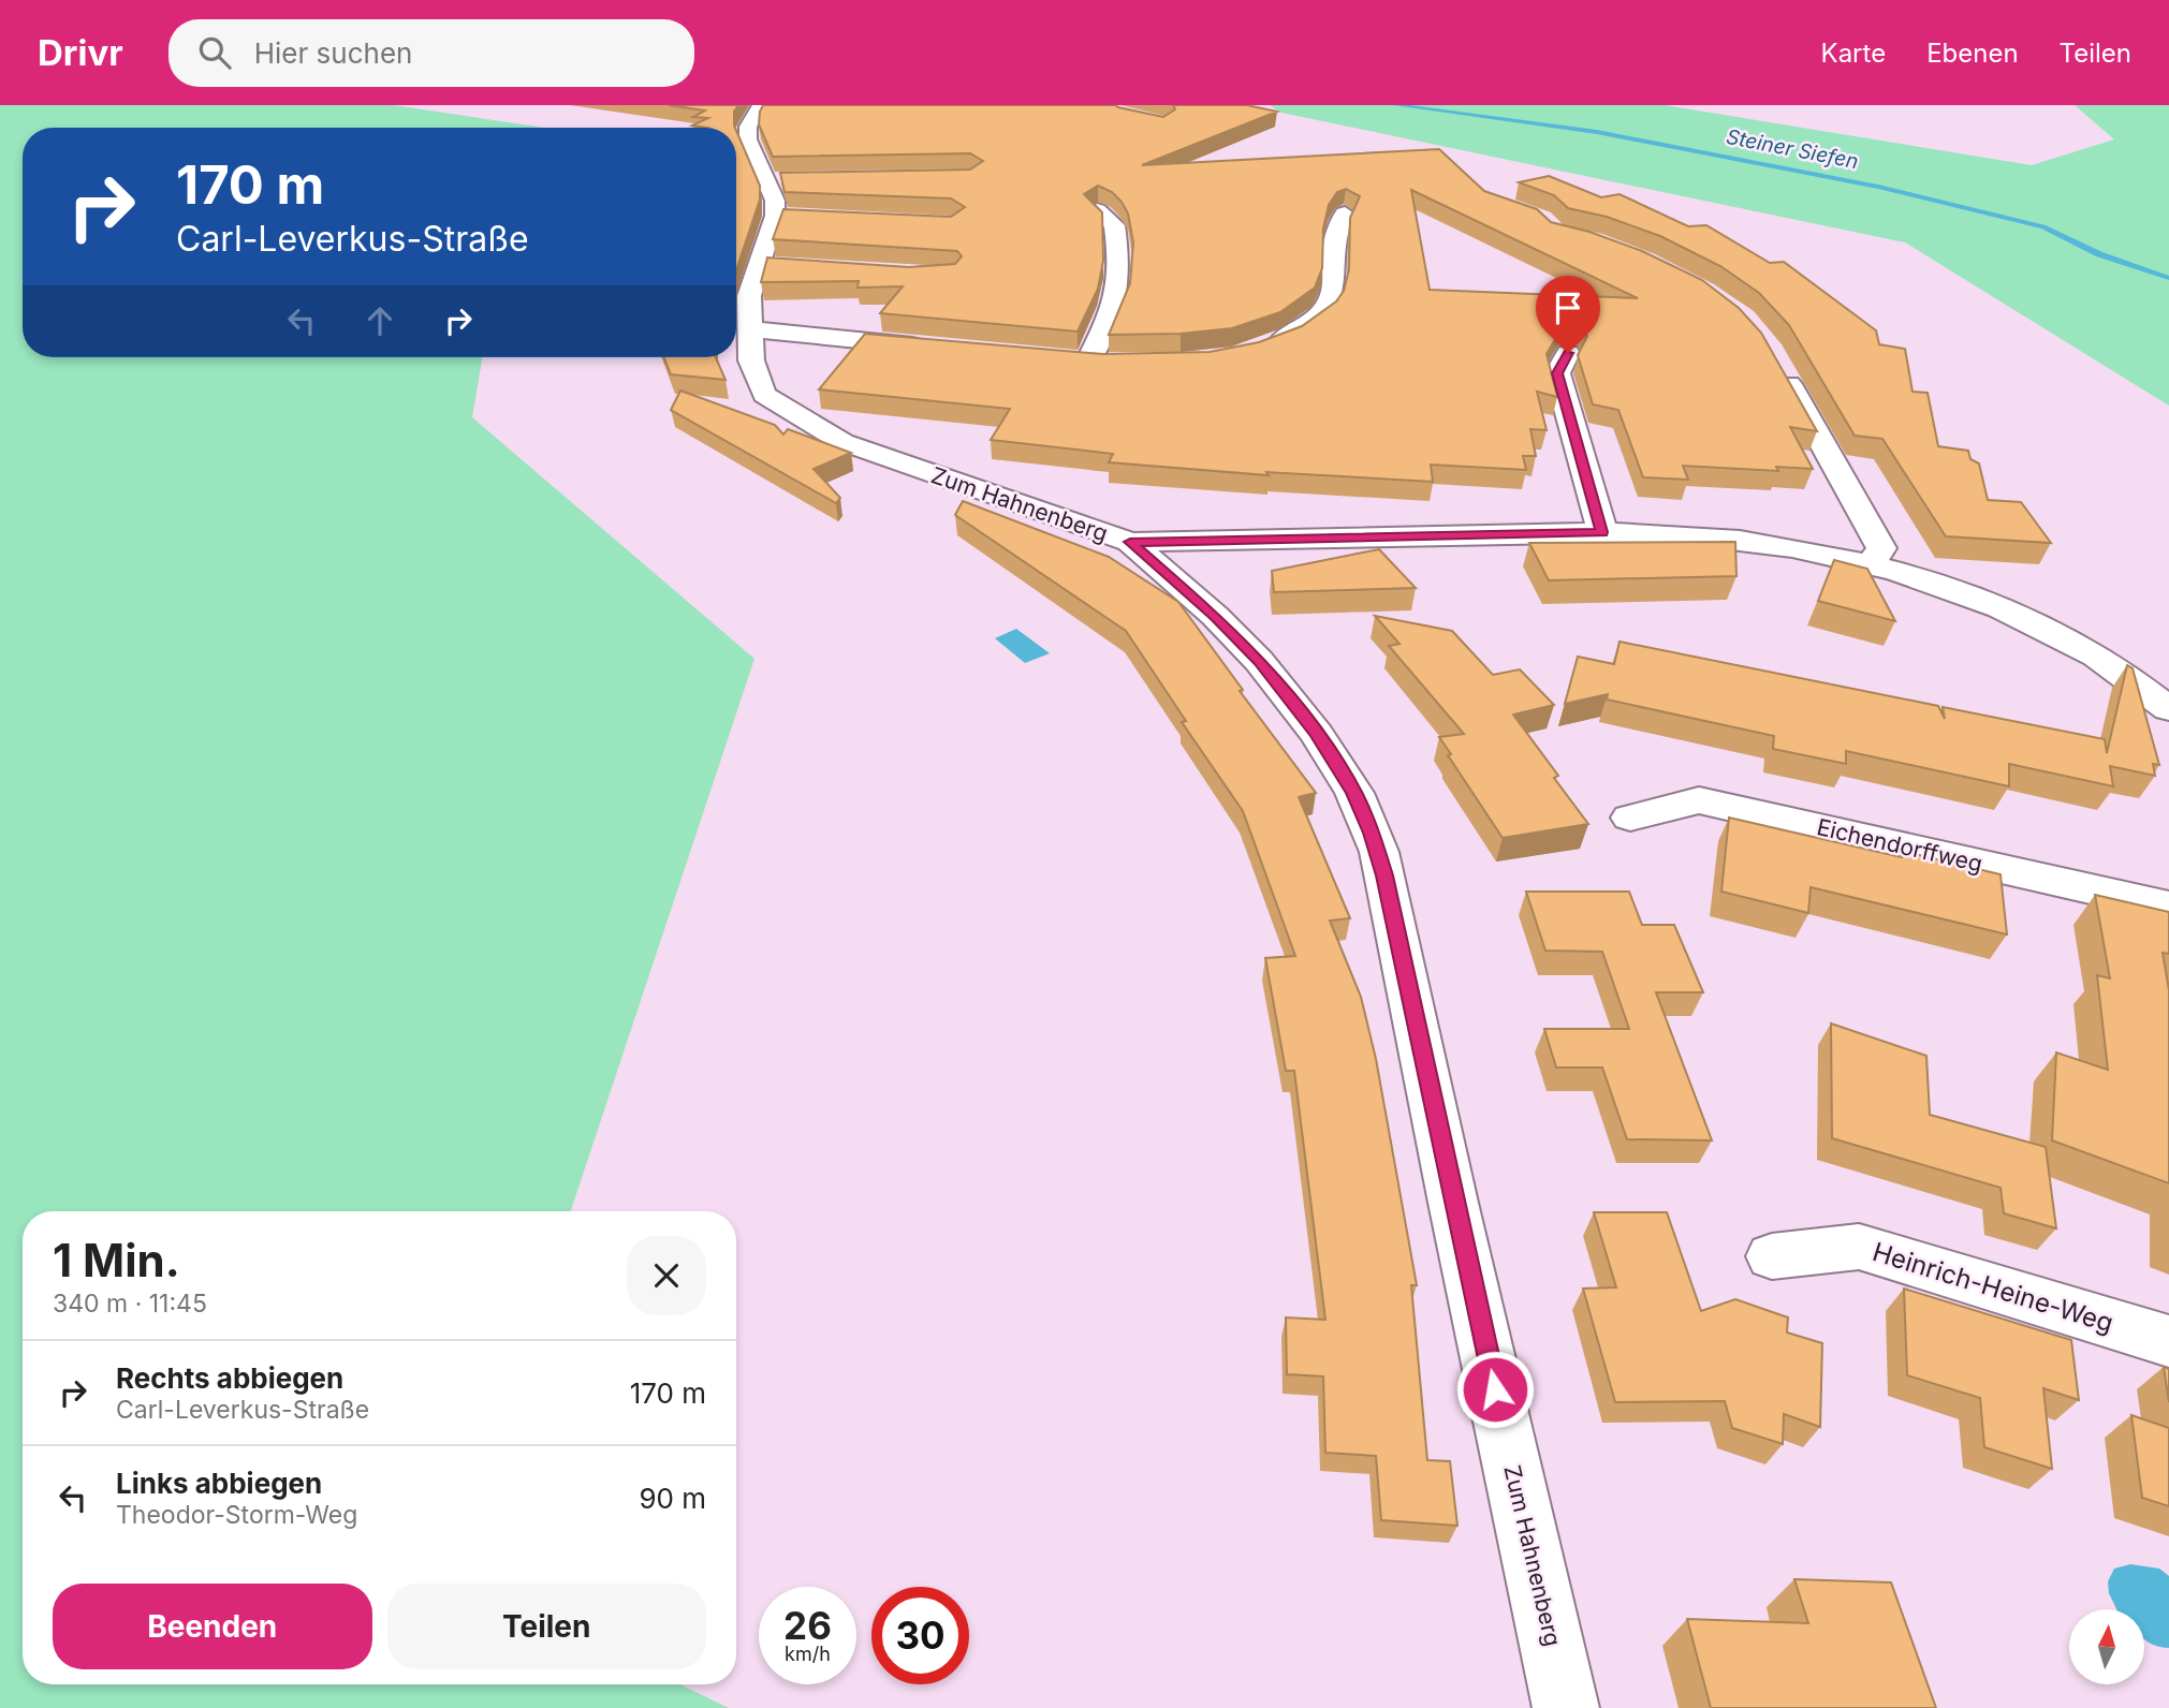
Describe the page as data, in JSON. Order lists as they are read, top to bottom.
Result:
{
  "streets": {
    "street": ["Zum Hahnenberg", "Eichendorffweg", "Heinrich-Heine-Weg"]
  },
  "water": ["Steiner Siefen"],
  "north": "top",
  "page": {
    "header": "Drivr",
    "search": "Hier suchen",
    "nav": ["Karte", "Ebenen", "Teilen"],
    "turn": ["170 m", "Carl-Leverkus-Straße"],
    "heading": ["1 Min.", "340 m · 11:45"],
    "list": [
      {
        "name": "Rechts abbiegen",
        "note": "Carl-Leverkus-Straße",
        "value": "170 m"
      },
      {
        "name": "Links abbiegen",
        "note": "Theodor-Storm-Weg",
        "value": "90 m"
      }
    ],
    "buttons": ["Beenden", "Teilen"],
    "speed": "26 km/h",
    "limit": "30"
  }
}
